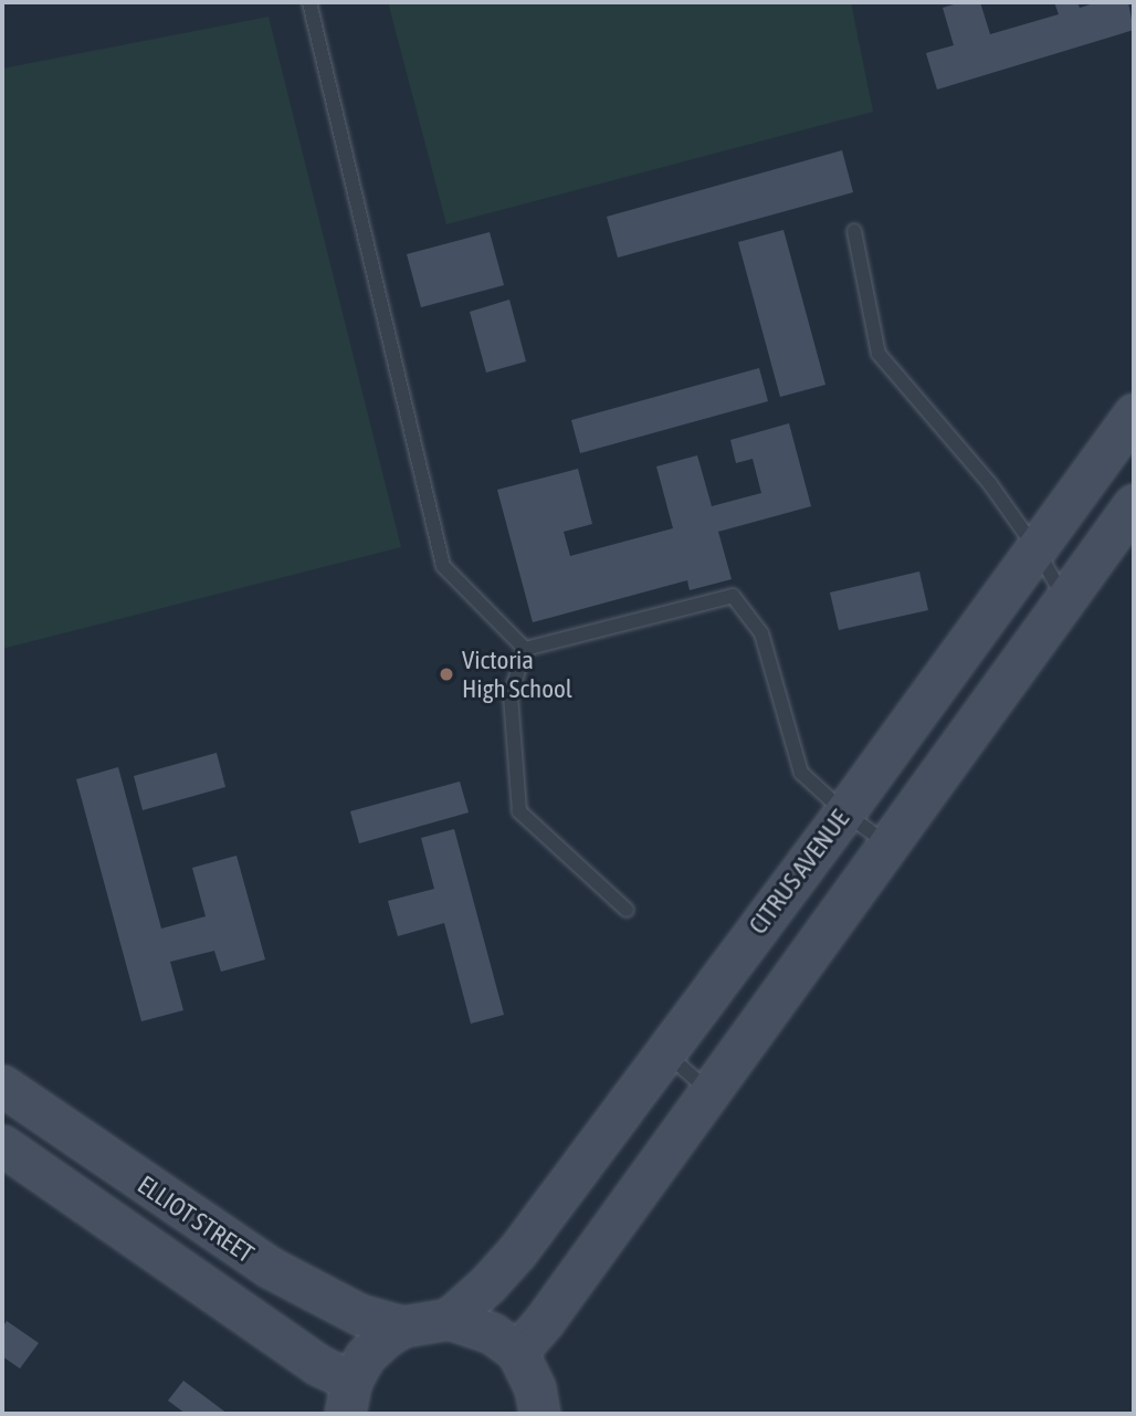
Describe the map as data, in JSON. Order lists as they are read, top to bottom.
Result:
{
  "streets": {
    "street": ["CITRUS AVENUE", "ELLIOT STREET"]
  },
  "places": ["Victoria High School"]
}
